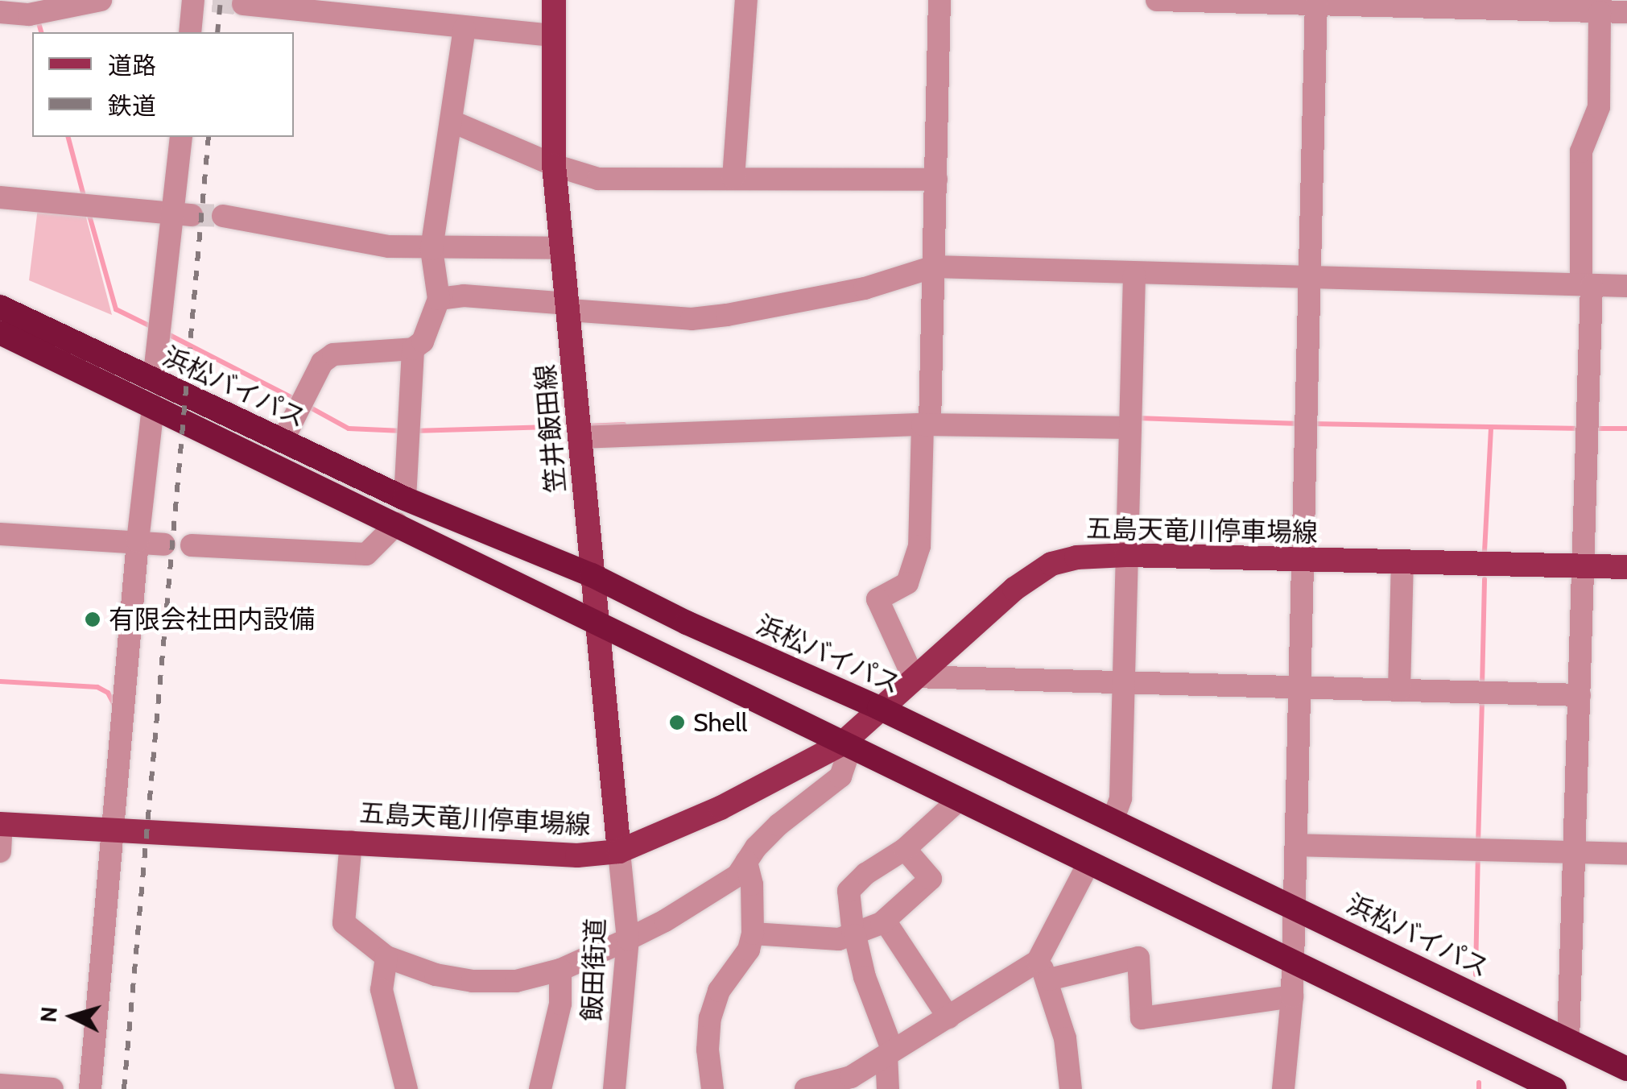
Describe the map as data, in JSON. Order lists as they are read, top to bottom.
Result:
{
  "streets": {
    "highway": ["浜松バイパス"],
    "main road": ["笠井飯田線", "五島天竜川停車場線"],
    "street": ["飯田街道"]
  },
  "crossings": [
    ["浜松バイパス", "笠井飯田線"],
    ["浜松バイパス", "五島天竜川停車場線"],
    ["笠井飯田線", "五島天竜川停車場線"],
    ["笠井飯田線", "飯田街道"],
    ["五島天竜川停車場線", "飯田街道"]
  ],
  "places": ["有限会社田内設備", "Shell"],
  "legend": ["道路", "鉄道"],
  "north": "left"
}
